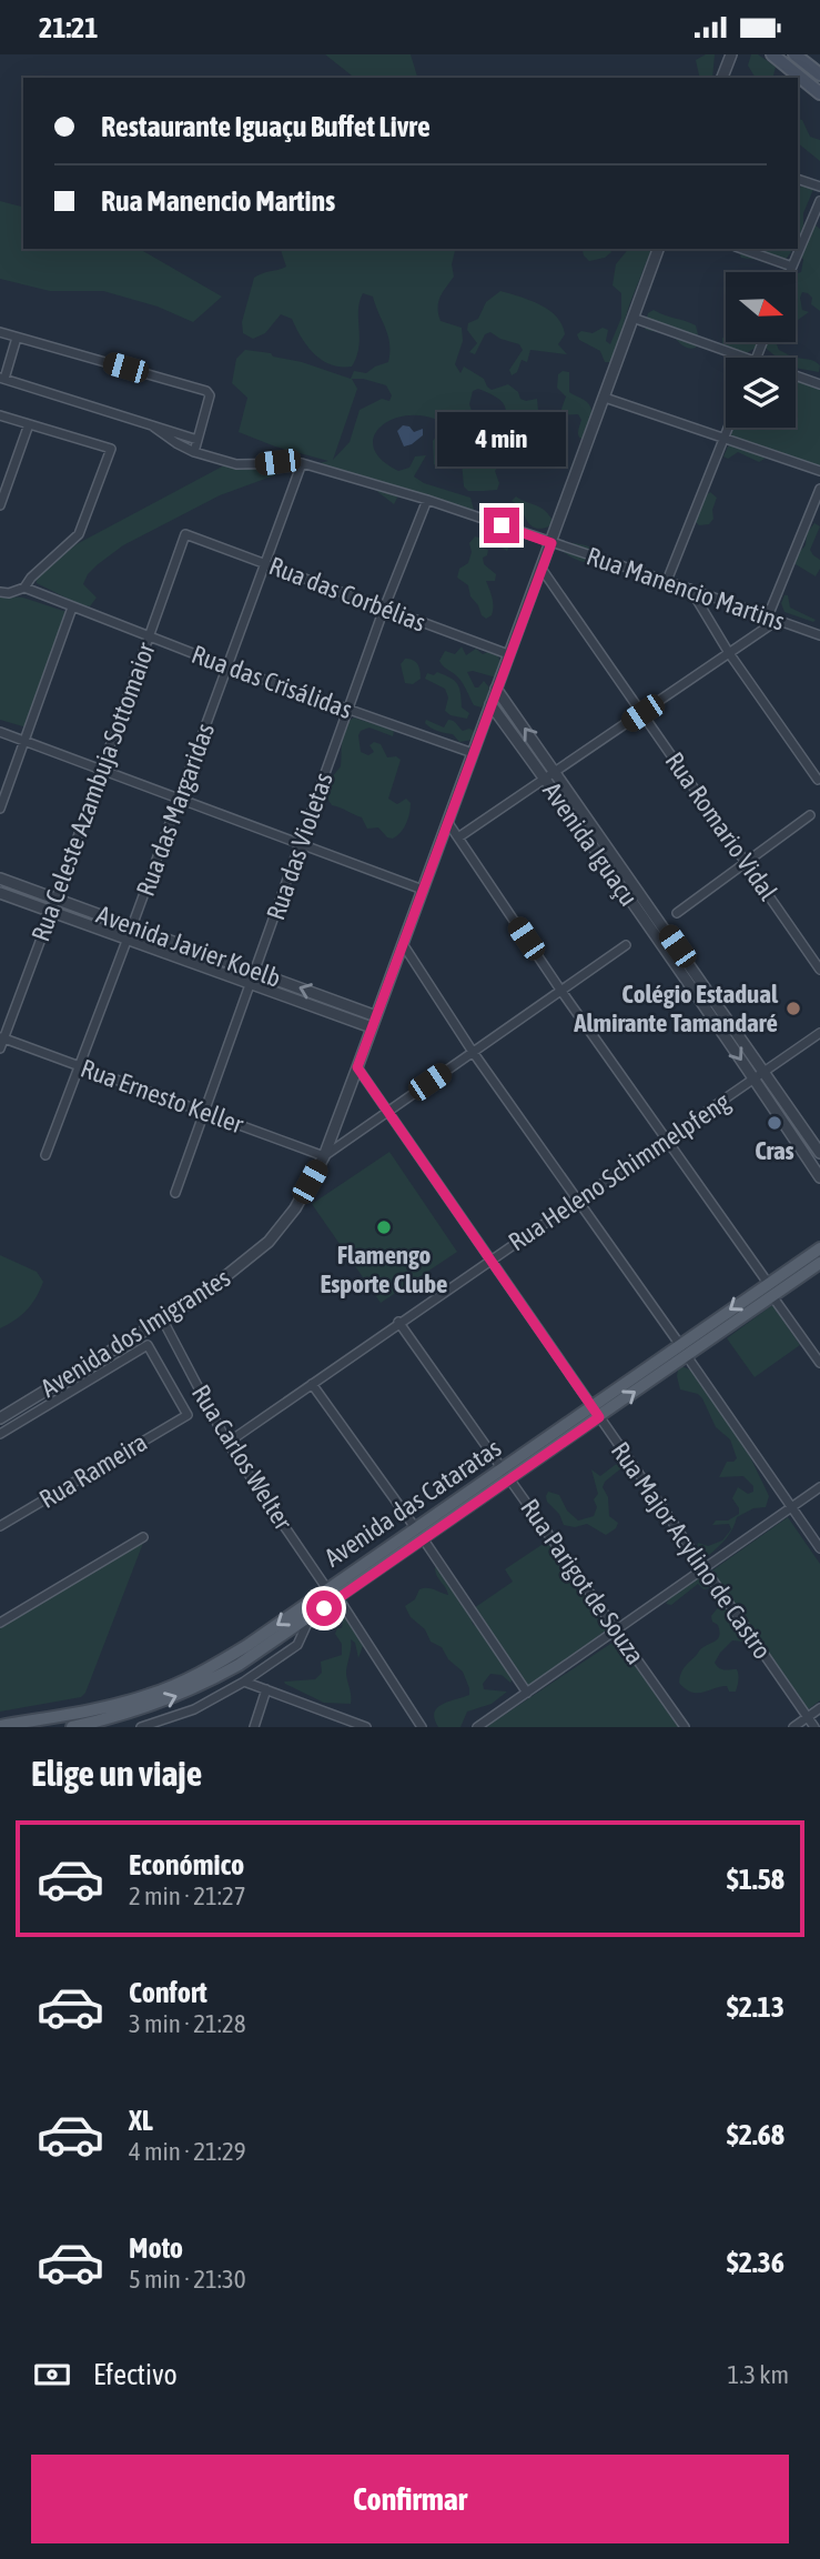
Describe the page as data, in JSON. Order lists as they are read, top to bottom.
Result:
{
  "streets": {
    "main road": ["Avenida das Cataratas"],
    "street": [
      "Rua Manencio Martins",
      "Rua das Corbélias",
      "Rua das Crisálidas",
      "Rua Celeste Azambuja Sottomaior",
      "Rua das Margaridas",
      "Rua Romario Vidal",
      "Avenida Iguaçu",
      "Rua das Violetas",
      "Avenida Javier Koelb",
      "Rua Ernesto Keller",
      "Rua Heleno Schimmelpfeng",
      "Avenida dos Imigrantes",
      "Rua Carlos Welter",
      "Rua Rameira",
      "Rua Major Acylino de Castro",
      "Rua Parigot de Souza"
    ]
  },
  "crossings": [
    ["Rua Manencio Martins", "Rua das Margaridas"],
    ["Rua Manencio Martins", "Rua das Violetas"],
    ["Rua Manencio Martins", "Avenida dos Imigrantes"],
    ["Rua das Corbélias", "Rua Celeste Azambuja Sottomaior"],
    ["Rua das Corbélias", "Rua das Margaridas"],
    ["Rua das Corbélias", "Rua das Violetas"],
    ["Rua das Corbélias", "Avenida dos Imigrantes"],
    ["Rua das Crisálidas", "Rua Celeste Azambuja Sottomaior"],
    ["Rua das Crisálidas", "Rua das Margaridas"],
    ["Rua das Crisálidas", "Rua das Violetas"],
    ["Rua das Crisálidas", "Avenida dos Imigrantes"],
    ["Rua Celeste Azambuja Sottomaior", "Avenida Javier Koelb"],
    ["Rua Celeste Azambuja Sottomaior", "Rua Ernesto Keller"],
    ["Rua das Margaridas", "Avenida Javier Koelb"],
    ["Rua das Margaridas", "Rua Ernesto Keller"],
    ["Rua Romario Vidal", "Avenida dos Imigrantes"],
    ["Avenida Iguaçu", "Rua Heleno Schimmelpfeng"],
    ["Avenida Iguaçu", "Avenida dos Imigrantes"],
    ["Rua das Violetas", "Avenida Javier Koelb"],
    ["Rua das Violetas", "Rua Ernesto Keller"],
    ["Avenida Javier Koelb", "Avenida dos Imigrantes"],
    ["Rua Ernesto Keller", "Avenida dos Imigrantes"],
    ["Rua Heleno Schimmelpfeng", "Rua Carlos Welter"],
    ["Rua Heleno Schimmelpfeng", "Rua Major Acylino de Castro"],
    ["Rua Heleno Schimmelpfeng", "Rua Parigot de Souza"],
    ["Avenida dos Imigrantes", "Rua Carlos Welter"],
    ["Avenida dos Imigrantes", "Rua Major Acylino de Castro"],
    ["Rua Carlos Welter", "Avenida das Cataratas"],
    ["Avenida das Cataratas", "Rua Major Acylino de Castro"],
    ["Avenida das Cataratas", "Rua Parigot de Souza"]
  ],
  "places": ["Colégio Estadual Almirante Tamandaré", "Cras", "Flamengo Esporte Clube"],
  "north": "right",
  "page": {
    "status": "21:21",
    "banner": ["Restaurante Iguaçu Buffet Livre", "Rua Manencio Martins"],
    "bubble": "4 min",
    "heading": "Elige un viaje",
    "list": [
      {
        "name": "Económico",
        "note": "2 min · 21:27",
        "value": "$1.58"
      },
      {
        "name": "Confort",
        "note": "3 min · 21:28",
        "value": "$2.13"
      },
      {
        "name": "XL",
        "note": "4 min · 21:29",
        "value": "$2.68"
      },
      {
        "name": "Moto",
        "note": "5 min · 21:30",
        "value": "$2.36"
      }
    ],
    "pay": ["Efectivo", "1.3 km"],
    "buttons": "Confirmar"
  }
}
